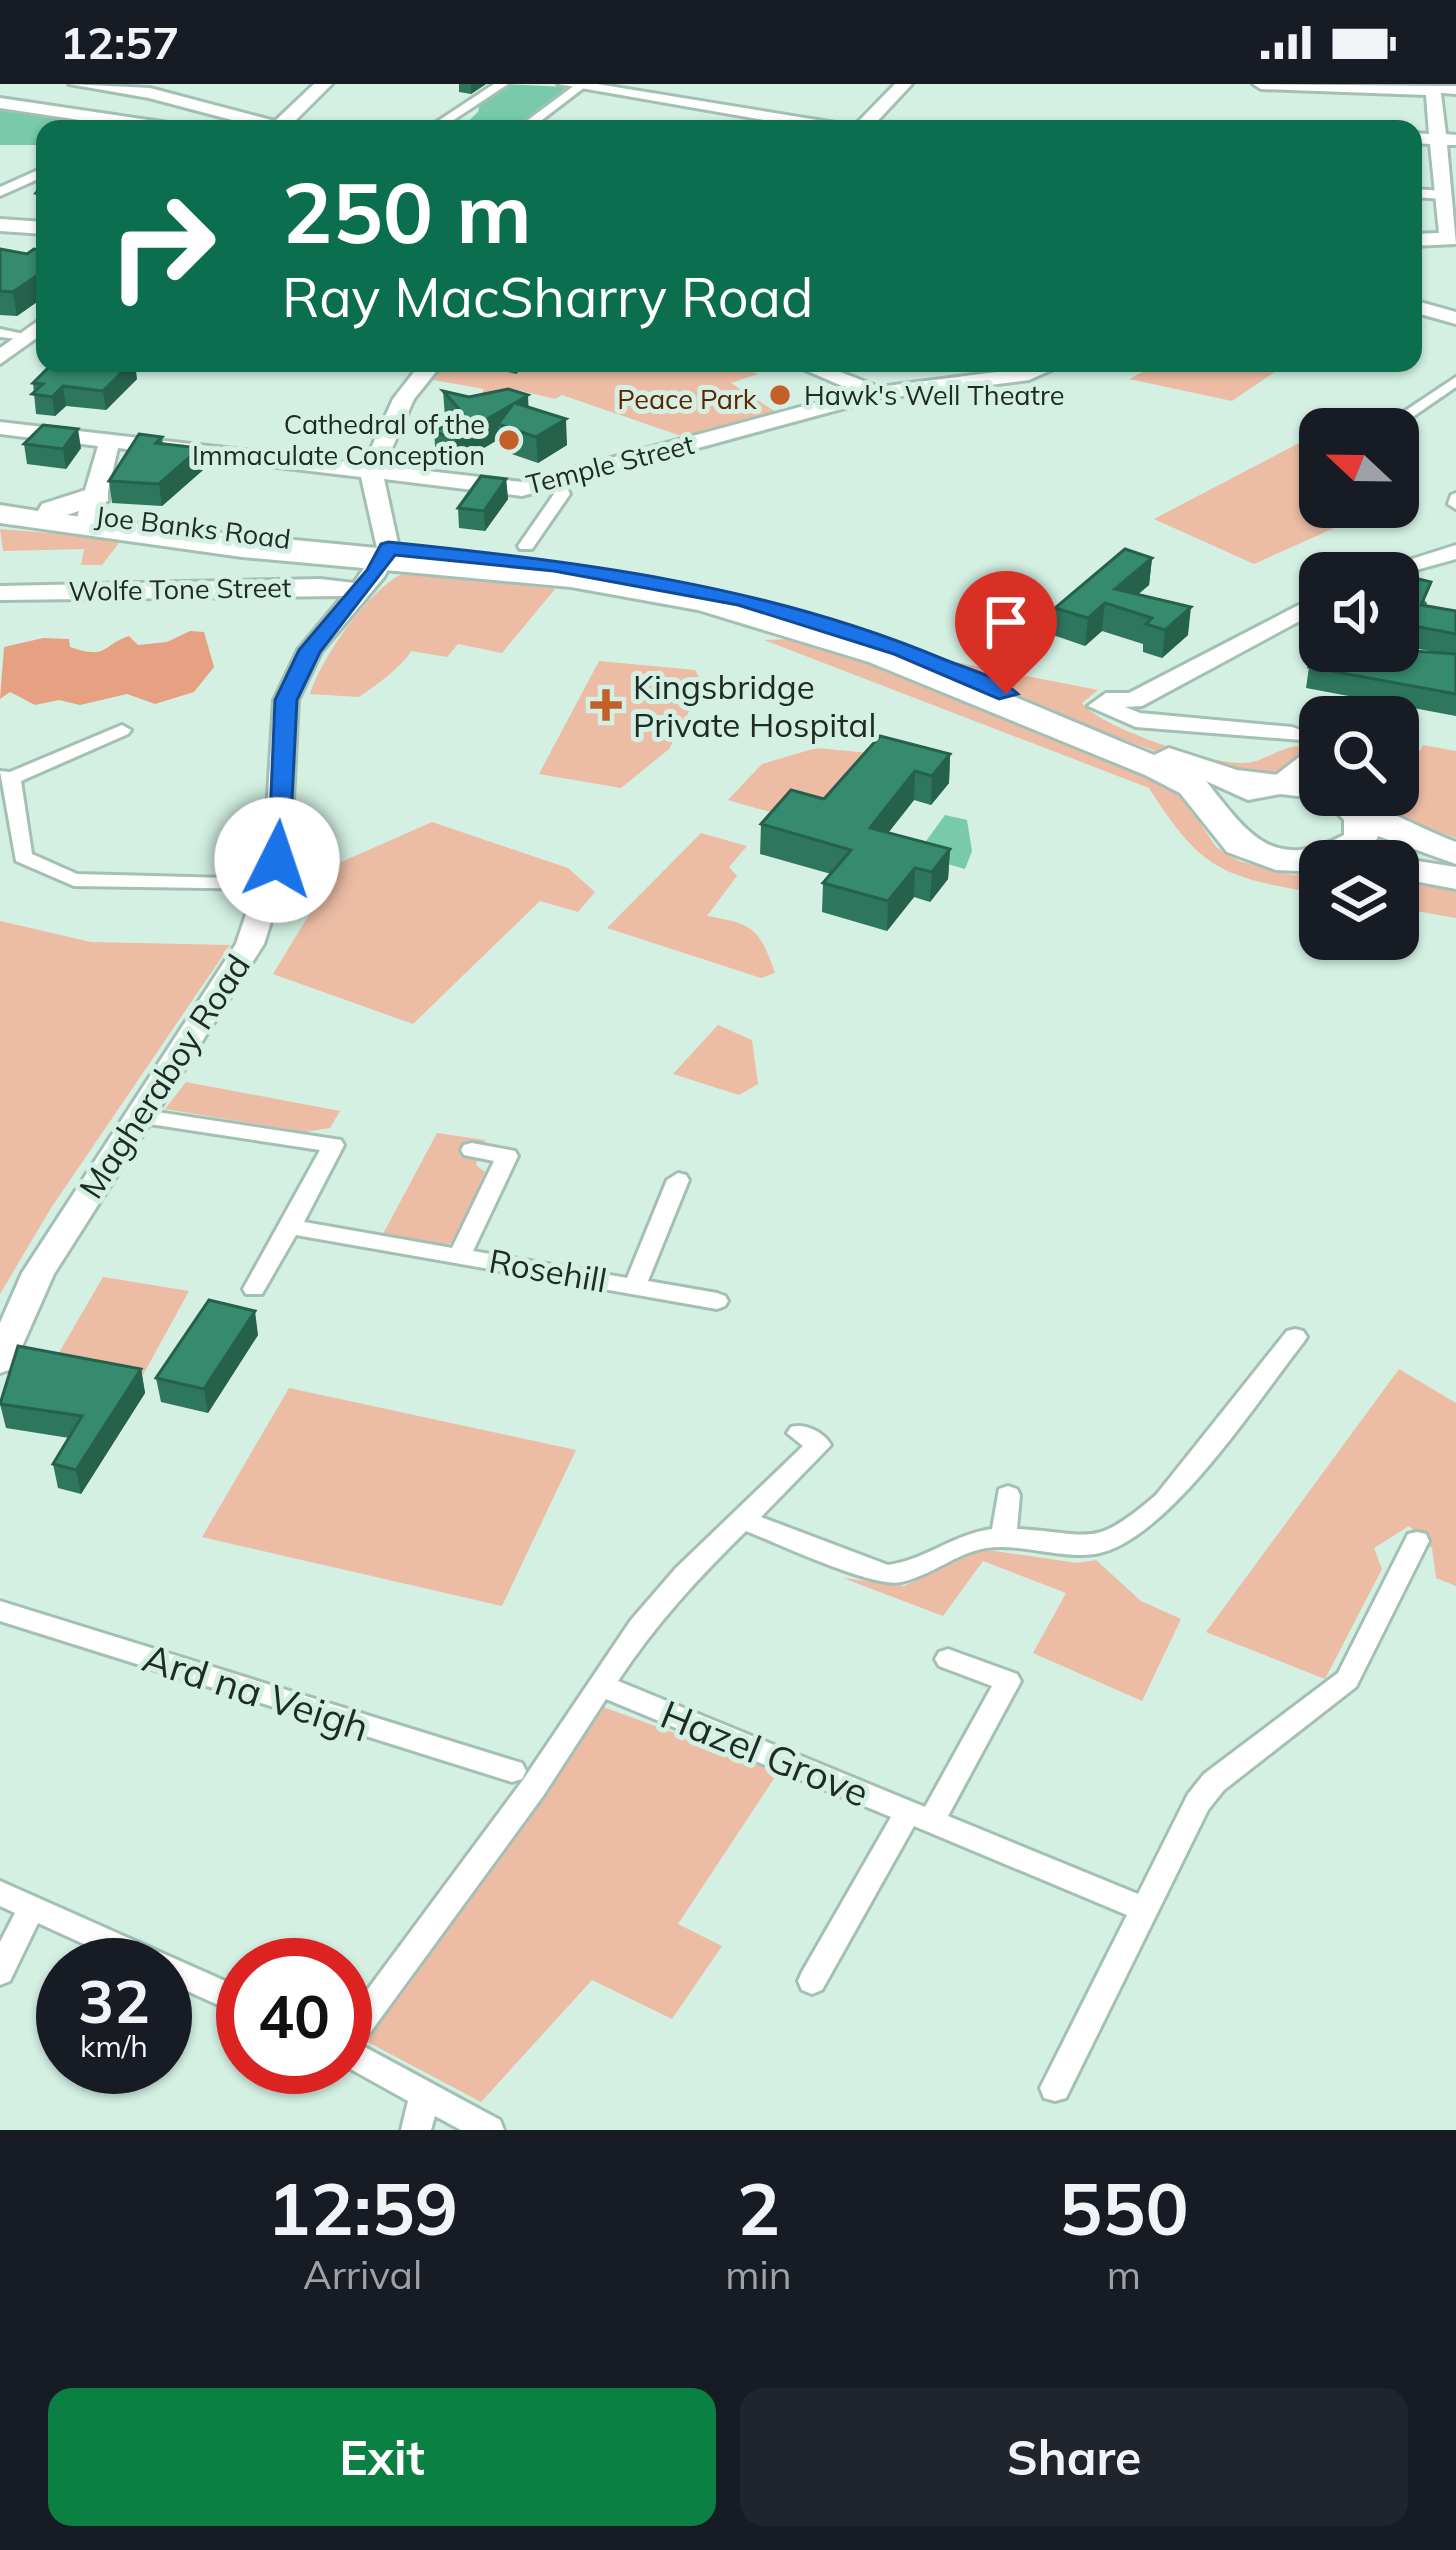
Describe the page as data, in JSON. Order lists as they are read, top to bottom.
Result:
{
  "streets": {
    "highway": ["Joe Banks Road"],
    "street": [
      "Temple Street",
      "Wolfe Tone Street",
      "Magheraboy Road",
      "Rosehill",
      "Ard na Veigh",
      "Hazel Grove"
    ]
  },
  "crossings": [
    ["Joe Banks Road", "Wolfe Tone Street"],
    ["Joe Banks Road", "Magheraboy Road"],
    ["Wolfe Tone Street", "Magheraboy Road"]
  ],
  "parks": ["Peace Park"],
  "places": {
    "other": ["Hawk's Well Theatre", "Cathedral of the Immaculate Conception"],
    "health": ["Kingsbridge Private Hospital"]
  },
  "north": "left",
  "page": {
    "status": "12:57",
    "turn": ["250 m", "Ray MacSharry Road"],
    "speed": "32 km/h",
    "limit": "40",
    "eta": [
      "12:59",
      "Arrival",
      "2",
      "min",
      "550",
      "m"
    ],
    "buttons": ["Exit", "Share"]
  }
}
